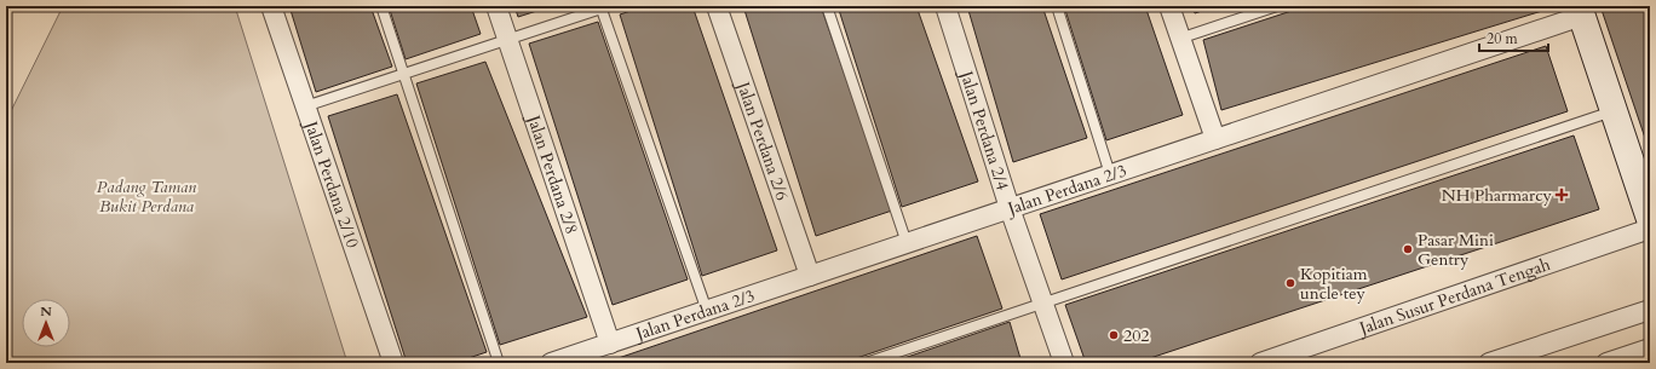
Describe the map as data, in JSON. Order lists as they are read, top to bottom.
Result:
{
  "streets": {
    "street": [
      "Jalan Perdana 2/4",
      "Jalan Perdana 2/6",
      "Jalan Perdana 2/8",
      "Jalan Perdana 2/10",
      "Jalan Perdana 2/3",
      "Jalan Susur Perdana Tengah"
    ]
  },
  "crossings": [
    ["Jalan Perdana 2/4", "Jalan Perdana 2/3"],
    ["Jalan Perdana 2/6", "Jalan Perdana 2/3"],
    ["Jalan Perdana 2/8", "Jalan Perdana 2/3"]
  ],
  "parks": ["Padang Taman Bukit Perdana"],
  "places": {
    "health": ["NH Pharmarcy"],
    "other": ["Pasar Mini Gentry", "Kopitiam uncle tey", "202"]
  },
  "scale_bar": "20 m",
  "north": "top"
}
